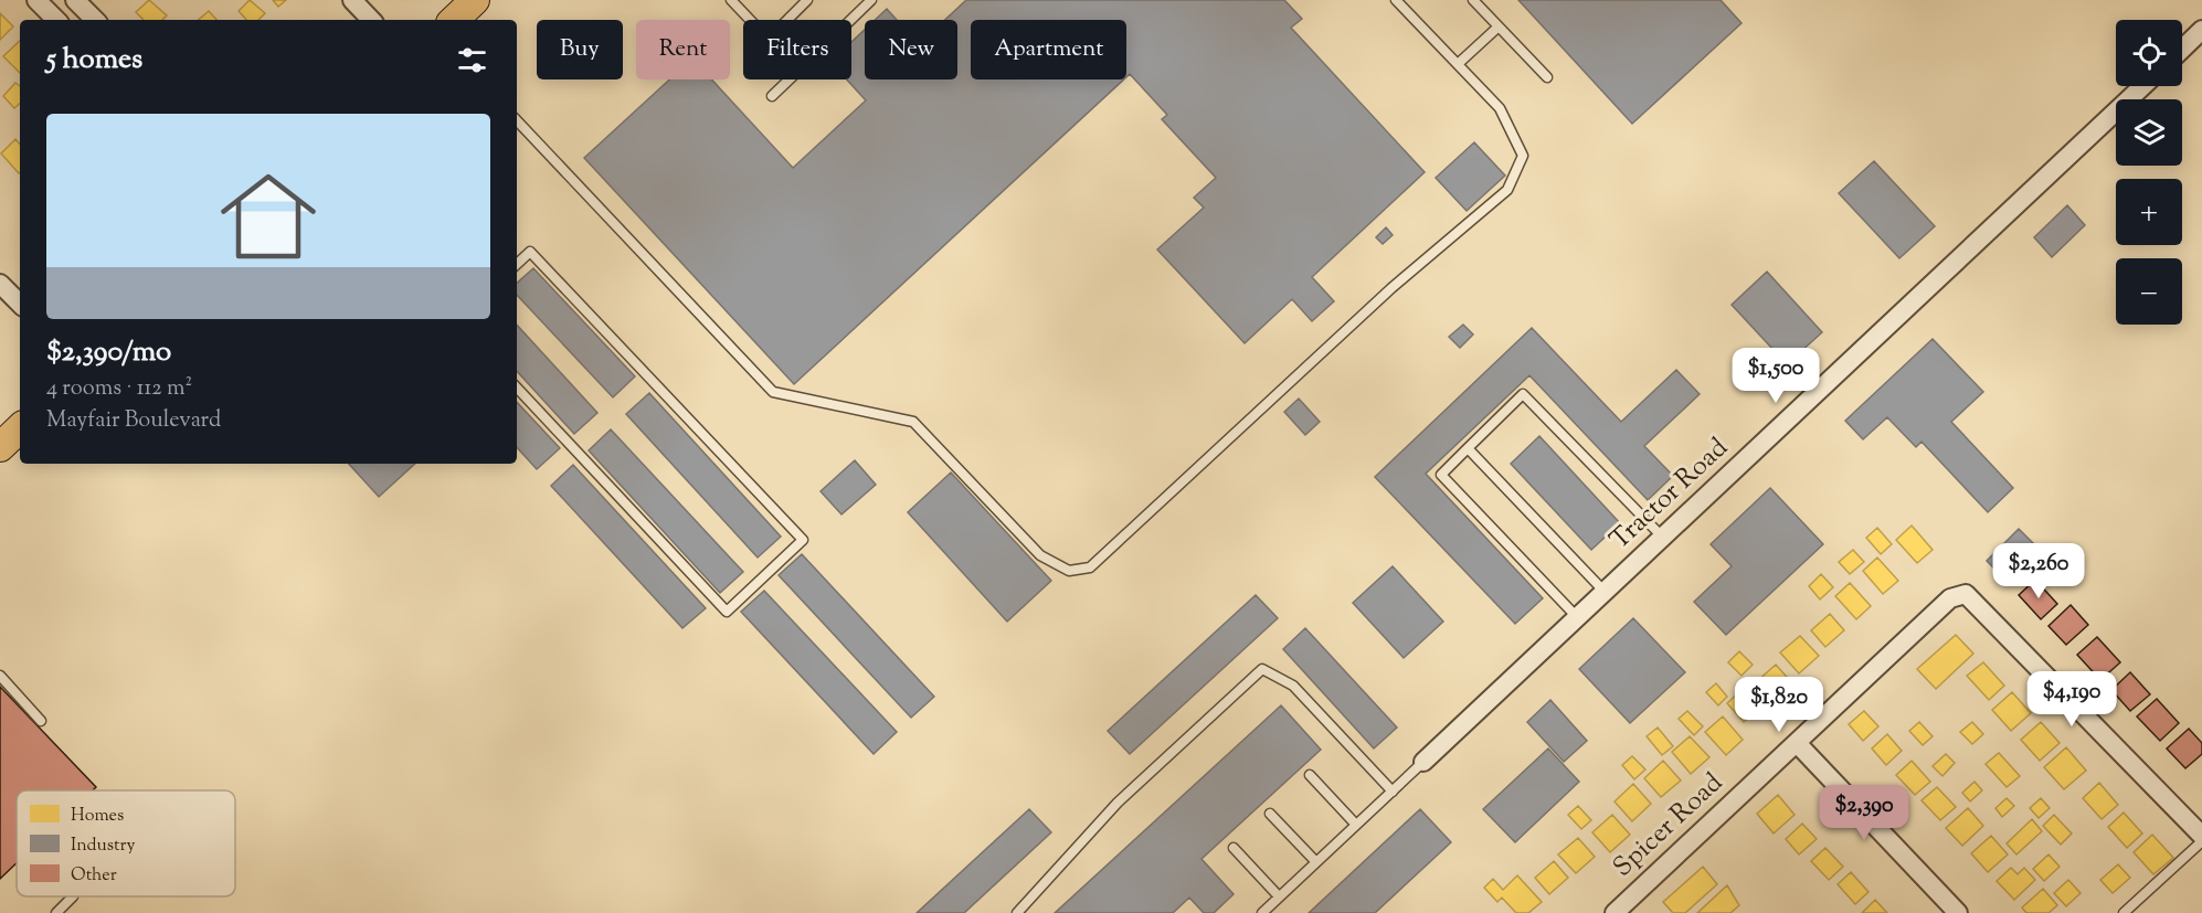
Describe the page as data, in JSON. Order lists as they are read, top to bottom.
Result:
{
  "streets": {
    "street": ["Tractor Road", "Spicer Road"]
  },
  "legend": ["Homes", "Industry", "Other"],
  "page": {
    "map_buttons": ["+", "−"],
    "chip": [
      "Buy",
      "Rent",
      "Filters",
      "New",
      "Apartment"
    ],
    "heading": "5 homes",
    "list": [
      {
        "name": "$2,390/mo",
        "note": "4 rooms · 112 m² · Mayfair Boulevard"
      }
    ],
    "price": [
      "$1,500",
      "$2,260",
      "$4,190",
      "$1,820",
      "$2,390"
    ]
  }
}
